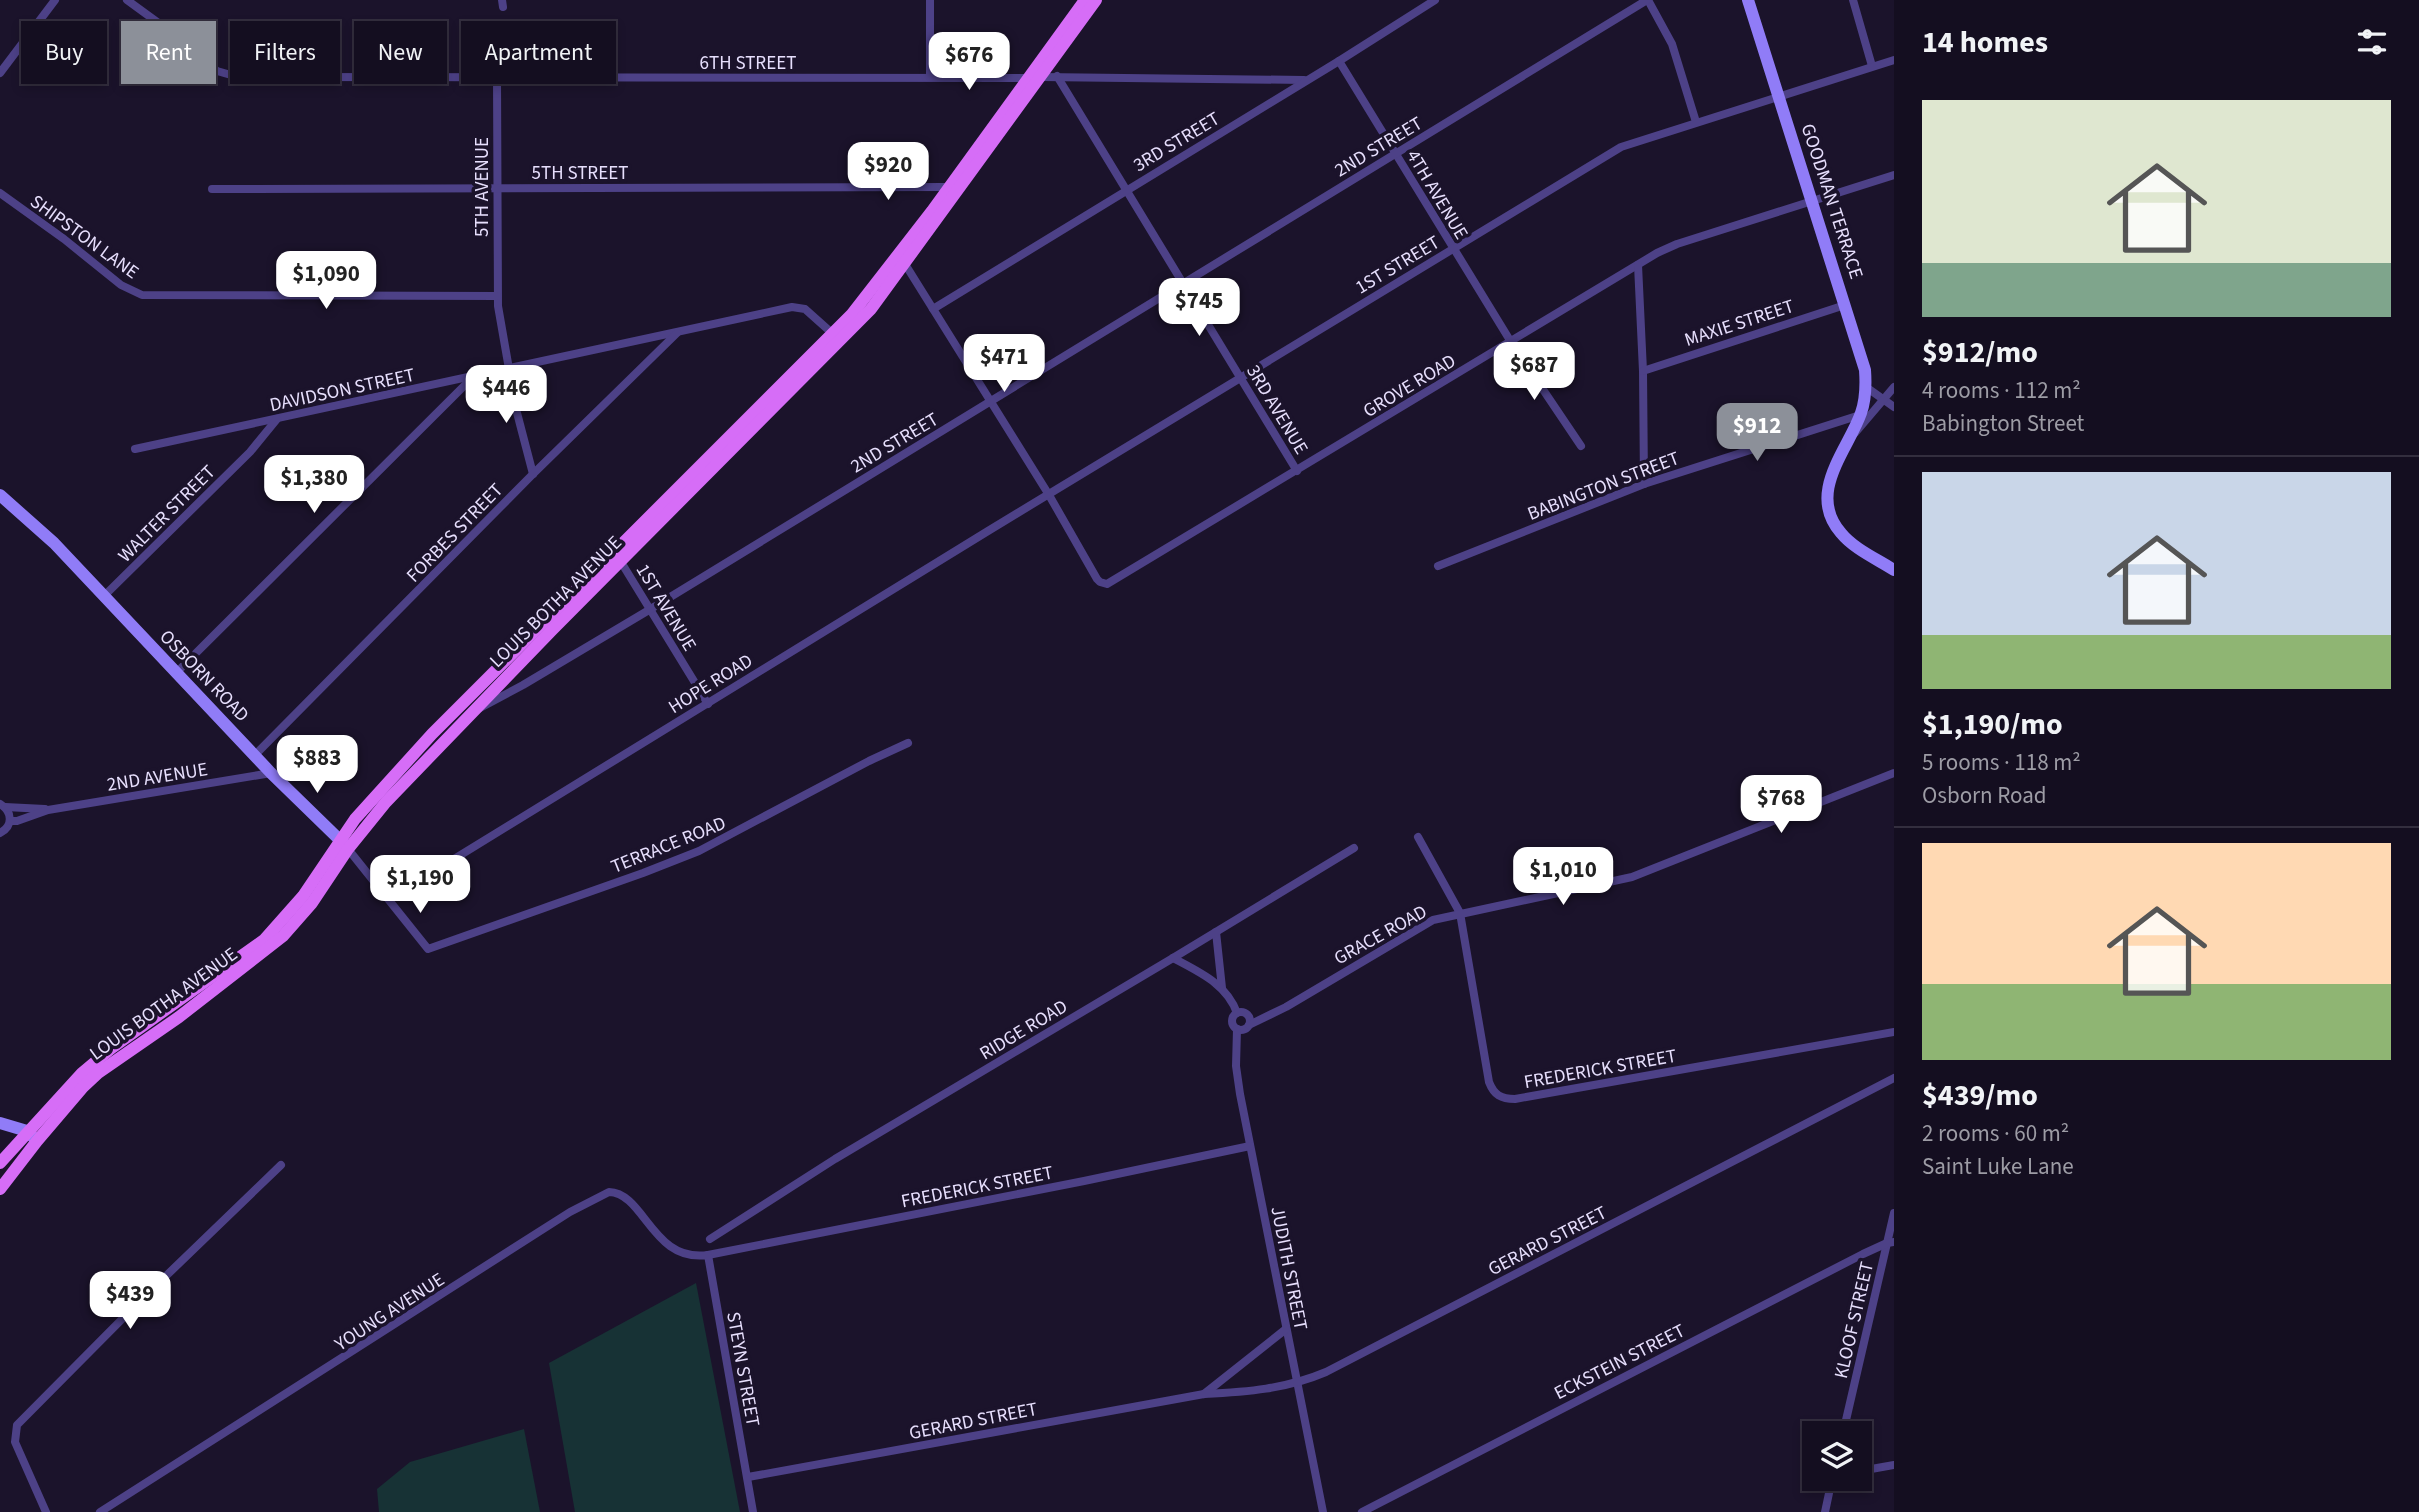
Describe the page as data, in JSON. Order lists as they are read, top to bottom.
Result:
{
  "streets": {
    "main road": ["GOODMAN TERRACE", "LOUIS BOTHA AVENUE", "OSBORN ROAD"],
    "street": [
      "6TH STREET",
      "3RD STREET",
      "2ND STREET",
      "5TH STREET",
      "5TH AVENUE",
      "4TH AVENUE",
      "SHIPSTON LANE",
      "1ST STREET",
      "MAXIE STREET",
      "GROVE ROAD",
      "DAVIDSON STREET",
      "3RD AVENUE",
      "BABINGTON STREET",
      "WALTER STREET",
      "FORBES STREET",
      "1ST AVENUE",
      "HOPE ROAD",
      "2ND AVENUE",
      "TERRACE ROAD",
      "GRACE ROAD",
      "RIDGE ROAD",
      "FREDERICK STREET",
      "GERARD STREET",
      "JUDITH STREET",
      "YOUNG AVENUE",
      "KLOOF STREET",
      "ECKSTEIN STREET",
      "STEYN STREET"
    ]
  },
  "crossings": [
    ["6TH STREET", "3RD STREET"],
    ["6TH STREET", "3RD AVENUE"],
    ["6TH STREET", "LOUIS BOTHA AVENUE"],
    ["3RD STREET", "4TH AVENUE"],
    ["3RD STREET", "3RD AVENUE"],
    ["2ND STREET", "4TH AVENUE"],
    ["2ND STREET", "3RD AVENUE"],
    ["2ND STREET", "LOUIS BOTHA AVENUE"],
    ["2ND STREET", "1ST AVENUE"],
    ["5TH STREET", "5TH AVENUE"],
    ["5TH STREET", "LOUIS BOTHA AVENUE"],
    ["5TH AVENUE", "SHIPSTON LANE"],
    ["5TH AVENUE", "DAVIDSON STREET"],
    ["5TH AVENUE", "FORBES STREET"],
    ["4TH AVENUE", "1ST STREET"],
    ["4TH AVENUE", "GROVE ROAD"],
    ["GOODMAN TERRACE", "1ST STREET"],
    ["GOODMAN TERRACE", "MAXIE STREET"],
    ["GOODMAN TERRACE", "GROVE ROAD"],
    ["GOODMAN TERRACE", "BABINGTON STREET"],
    ["1ST STREET", "GROVE ROAD"],
    ["1ST STREET", "3RD AVENUE"],
    ["1ST STREET", "HOPE ROAD"],
    ["GROVE ROAD", "3RD AVENUE"],
    ["GROVE ROAD", "HOPE ROAD"],
    ["DAVIDSON STREET", "WALTER STREET"],
    ["DAVIDSON STREET", "FORBES STREET"],
    ["DAVIDSON STREET", "LOUIS BOTHA AVENUE"],
    ["WALTER STREET", "OSBORN ROAD"],
    ["FORBES STREET", "OSBORN ROAD"],
    ["LOUIS BOTHA AVENUE", "1ST AVENUE"],
    ["LOUIS BOTHA AVENUE", "OSBORN ROAD"],
    ["1ST AVENUE", "HOPE ROAD"],
    ["OSBORN ROAD", "HOPE ROAD"],
    ["OSBORN ROAD", "2ND AVENUE"],
    ["OSBORN ROAD", "TERRACE ROAD"],
    ["GRACE ROAD", "FREDERICK STREET"],
    ["GRACE ROAD", "JUDITH STREET"],
    ["FREDERICK STREET", "JUDITH STREET"],
    ["FREDERICK STREET", "YOUNG AVENUE"],
    ["FREDERICK STREET", "STEYN STREET"],
    ["GERARD STREET", "JUDITH STREET"],
    ["GERARD STREET", "STEYN STREET"],
    ["YOUNG AVENUE", "STEYN STREET"],
    ["KLOOF STREET", "ECKSTEIN STREET"]
  ],
  "page": {
    "heading": "14 homes",
    "chip": [
      "Buy",
      "Rent",
      "Filters",
      "New",
      "Apartment"
    ],
    "price": [
      "$676",
      "$920",
      "$1,090",
      "$745",
      "$471",
      "$687",
      "$446",
      "$912",
      "$1,380",
      "$883",
      "$768",
      "$1,010",
      "$1,190",
      "$439"
    ],
    "list": [
      {
        "name": "$912/mo",
        "note": "4 rooms · 112 m² · Babington Street"
      },
      {
        "name": "$1,190/mo",
        "note": "5 rooms · 118 m² · Osborn Road"
      },
      {
        "name": "$439/mo",
        "note": "2 rooms · 60 m² · Saint Luke Lane"
      }
    ]
  }
}
